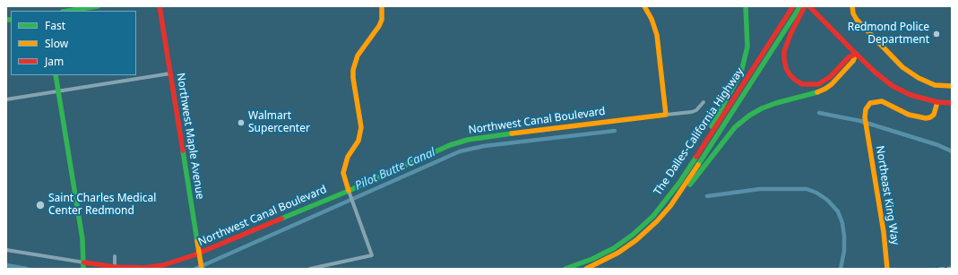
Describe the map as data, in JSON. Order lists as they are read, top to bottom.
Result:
{
  "streets": {
    "main road": [
      "Northwest Canal Boulevard",
      "The Dalles-California Highway",
      "Northwest Maple Avenue",
      "Northeast King Way"
    ]
  },
  "water": ["Pilot Butte Canal"],
  "places": ["Redmond Police Department", "Walmart Supercenter", "Saint Charles Medical Center Redmond"],
  "legend": ["Fast", "Slow", "Jam"]
}
